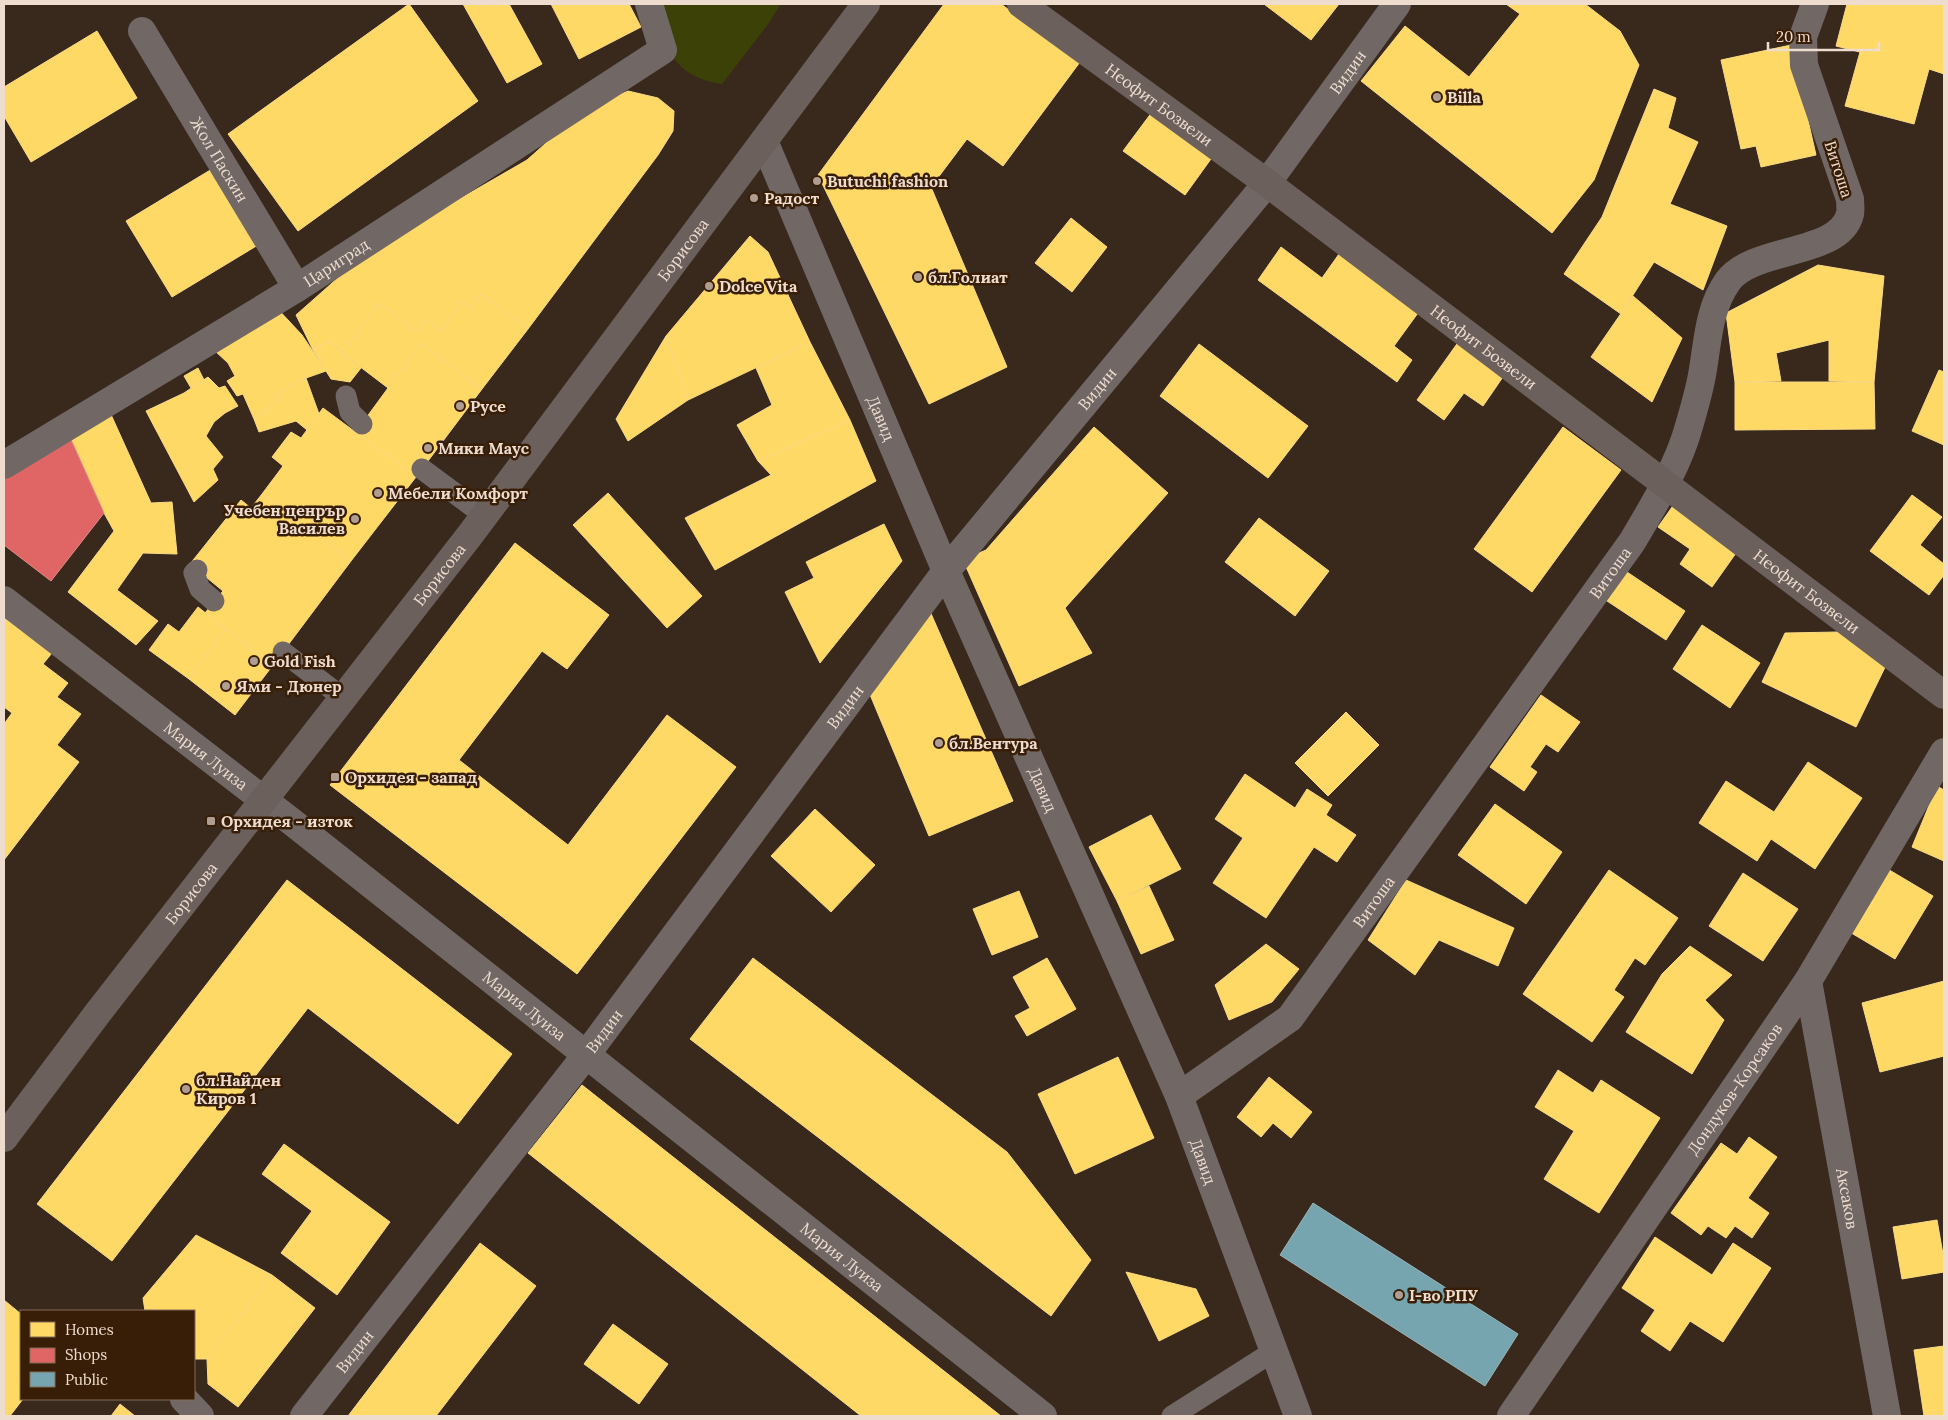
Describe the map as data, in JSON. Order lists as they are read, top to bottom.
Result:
{
  "streets": {
    "main road": ["Неофит Бозвели", "Борисова"],
    "street": [
      "Видин",
      "Жол Паскин",
      "Витоша",
      "Цариград",
      "Давид",
      "Мария Луиза",
      "Дондуков-Корсаков",
      "Аксаков"
    ]
  },
  "crossings": [
    ["Видин", "Неофит Бозвели"],
    ["Видин", "Давид"],
    ["Видин", "Мария Луиза"],
    ["Неофит Бозвели", "Витоша"],
    ["Жол Паскин", "Цариград"],
    ["Витоша", "Давид"],
    ["Борисова", "Давид"],
    ["Борисова", "Мария Луиза"],
    ["Дондуков-Корсаков", "Аксаков"]
  ],
  "places": {
    "other": [
      "Billa",
      "Butuchi fashion",
      "Радост",
      "бл.Голиат",
      "Dolce Vita",
      "Русе",
      "Мики Маус",
      "Мебели Комфорт",
      "Учебен ценрър Василев",
      "Gold Fish",
      "Ями - Дюнер",
      "бл.Вентура",
      "бл.Найден Киров 1",
      "I-во РПУ"
    ],
    "transit": ["Орхидея - запад", "Орхидея - изток"]
  },
  "legend": ["Homes", "Shops", "Public"],
  "scale_bar": "20 m"
}
